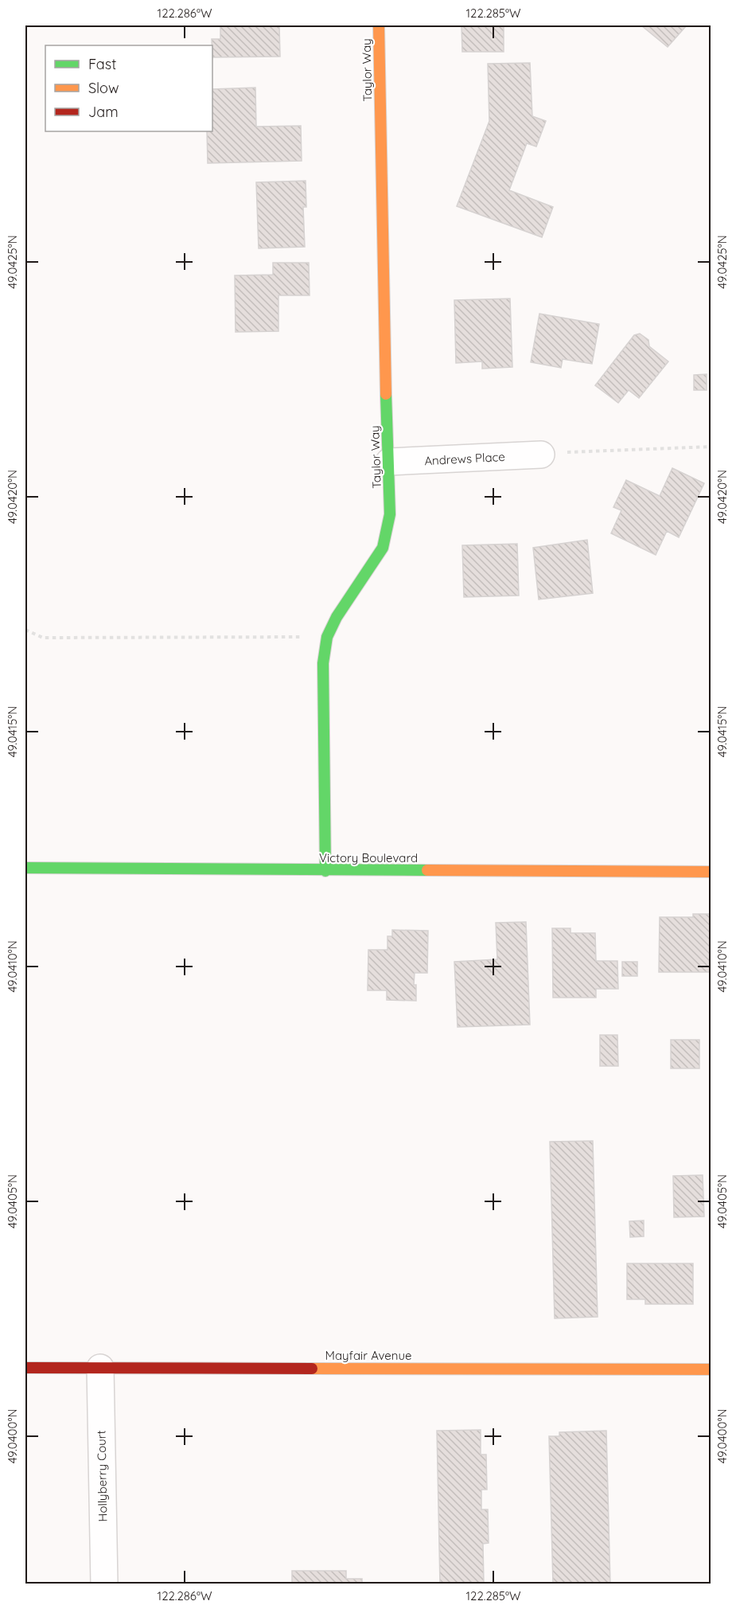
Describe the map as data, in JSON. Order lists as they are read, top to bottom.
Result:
{
  "streets": {
    "street": [
      "Taylor Way",
      "Andrews Place",
      "Victory Boulevard",
      "Mayfair Avenue",
      "Hollyberry Court"
    ]
  },
  "crossings": [
    ["Taylor Way", "Andrews Place"],
    ["Taylor Way", "Victory Boulevard"],
    ["Mayfair Avenue", "Hollyberry Court"]
  ],
  "legend": ["Fast", "Slow", "Jam"],
  "coordinates": [
    "122.286°W",
    "122.285°W",
    "49.0425°N",
    "49.0420°N",
    "49.0415°N",
    "49.0410°N",
    "49.0405°N",
    "49.0400°N"
  ]
}
